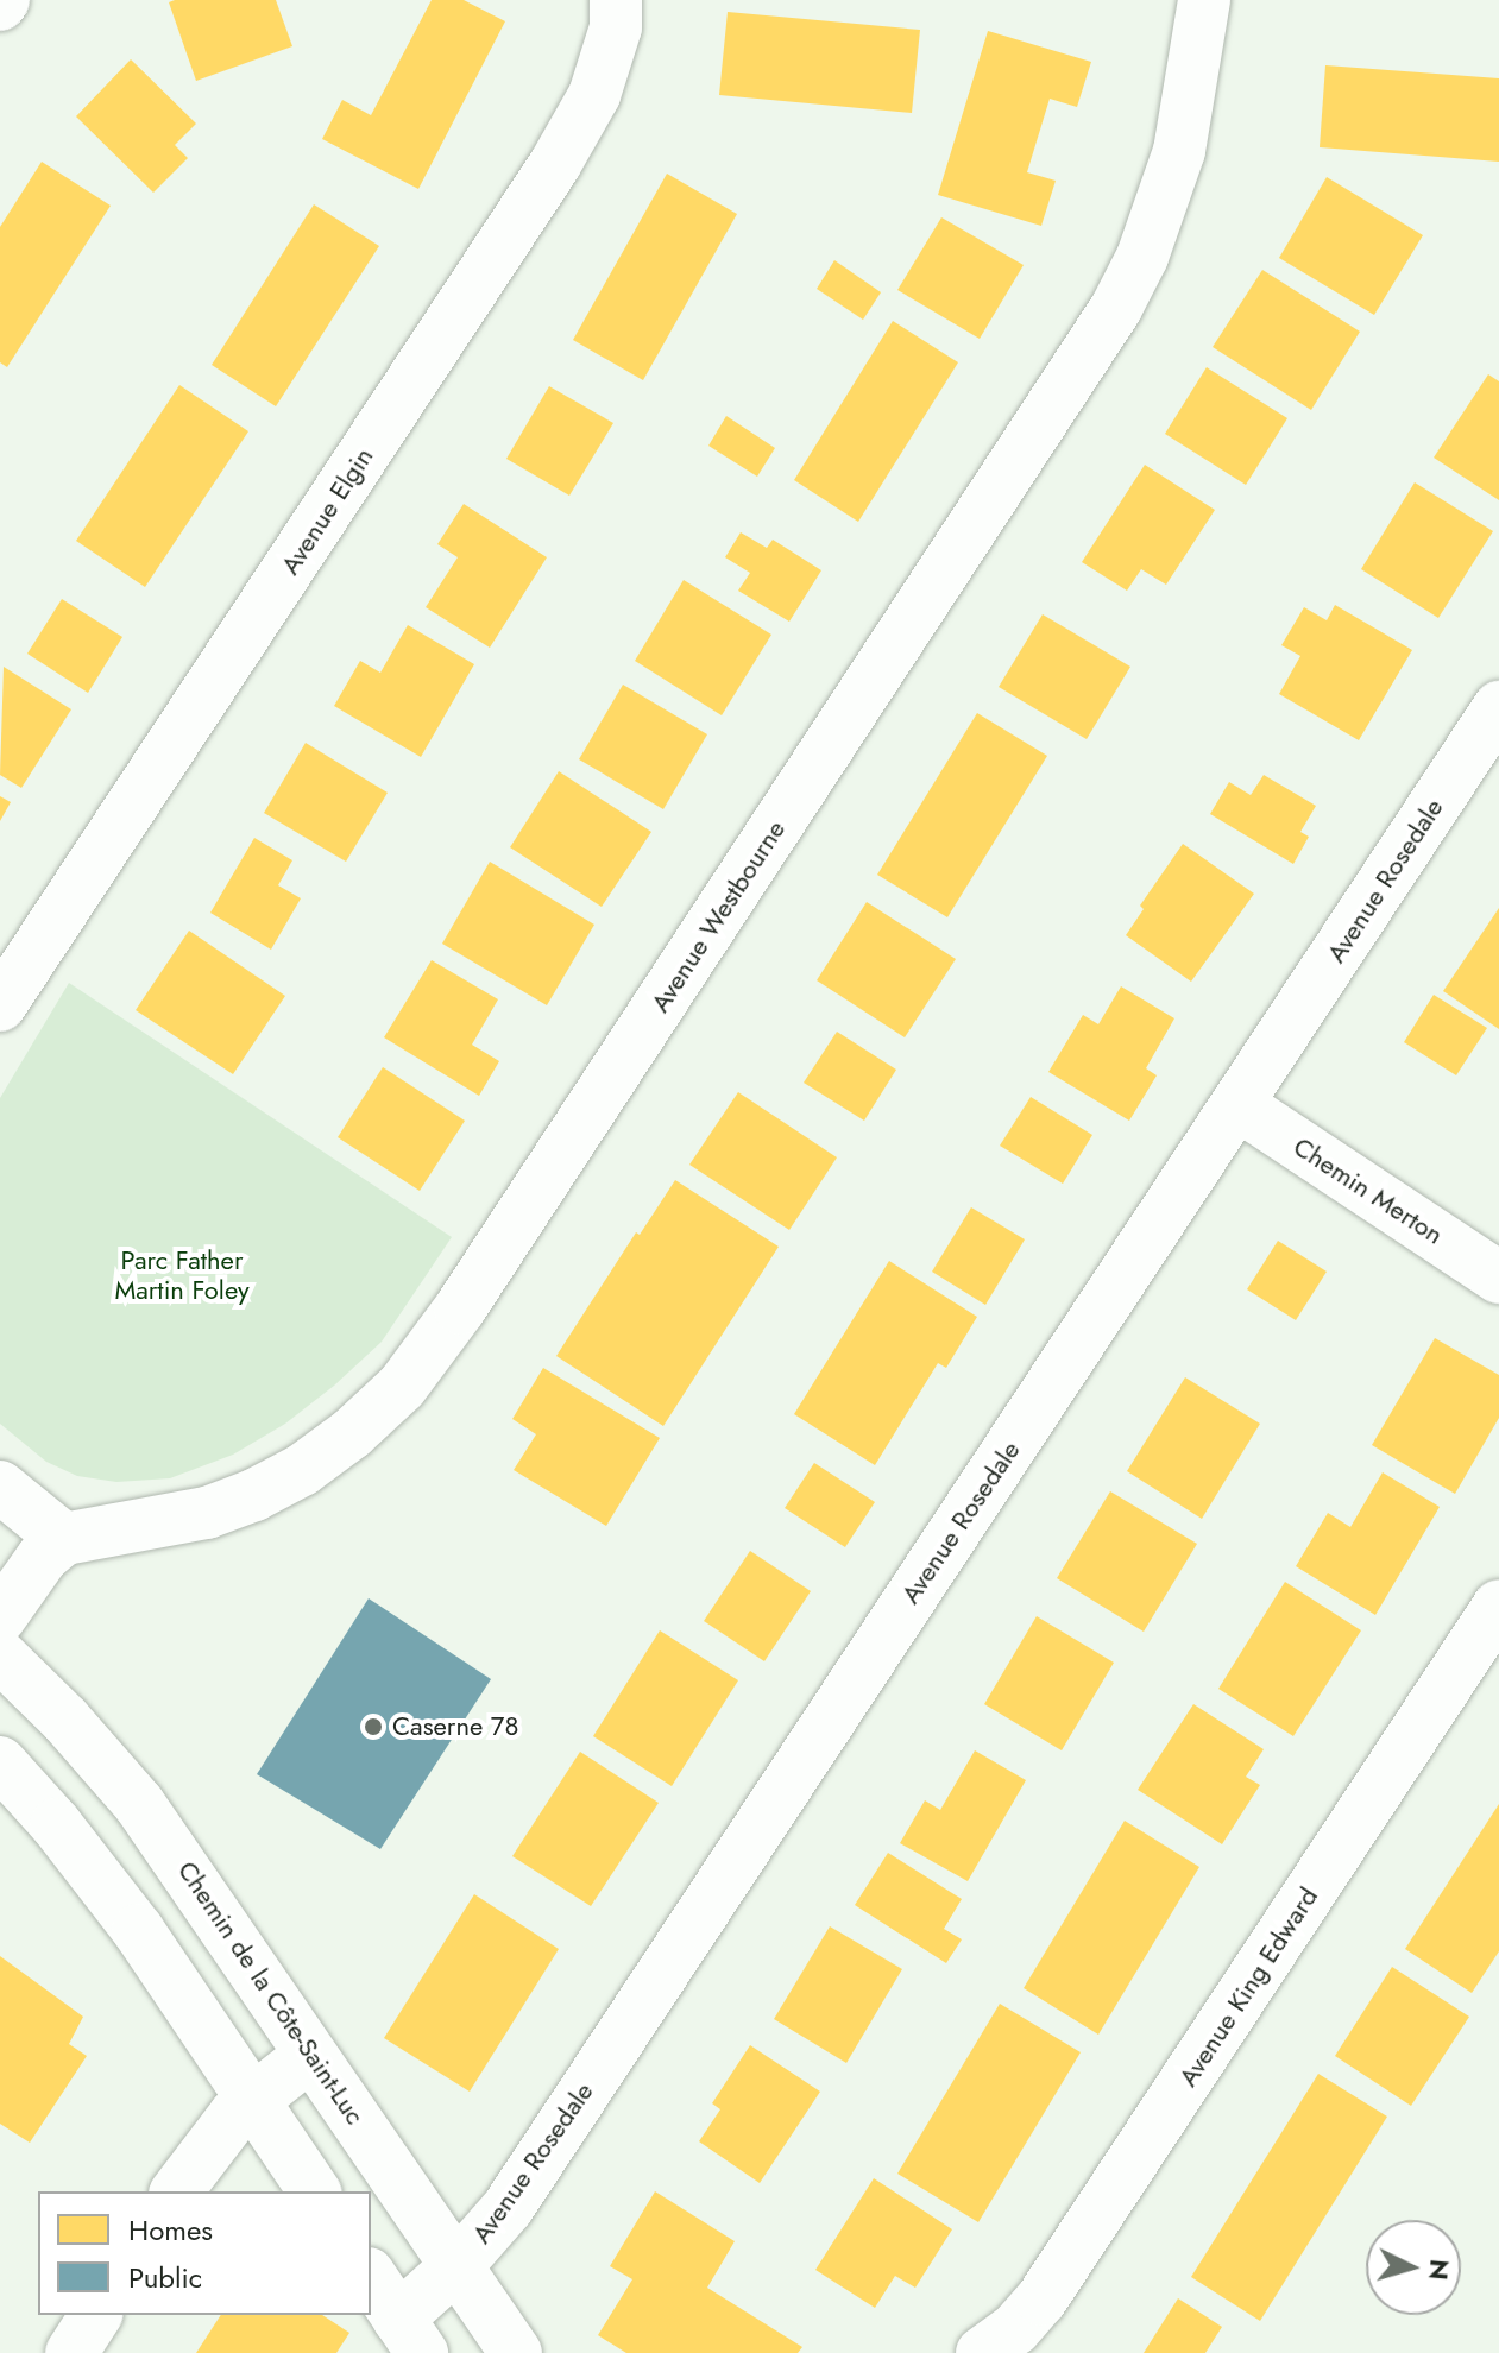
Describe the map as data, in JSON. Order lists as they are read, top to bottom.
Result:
{
  "streets": {
    "street": [
      "Avenue Elgin",
      "Avenue Rosedale",
      "Avenue Westbourne",
      "Chemin Merton",
      "Avenue King Edward",
      "Chemin de la Côte-Saint-Luc"
    ]
  },
  "crossings": [
    ["Avenue Rosedale", "Chemin Merton"],
    ["Avenue Rosedale", "Chemin de la Côte-Saint-Luc"]
  ],
  "parks": ["Parc Father Martin Foley"],
  "places": ["Caserne 78"],
  "legend": ["Homes", "Public"],
  "north": "right"
}
